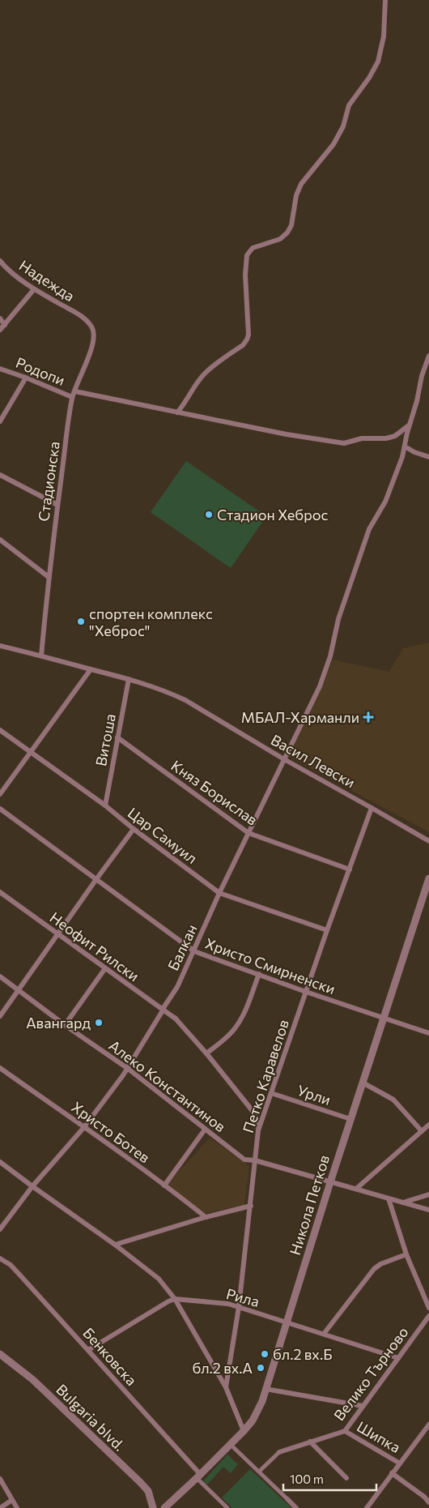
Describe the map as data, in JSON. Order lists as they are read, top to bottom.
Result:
{
  "streets": {
    "street": [
      "Надежда",
      "Родопи",
      "Стадионска",
      "Витоша",
      "Васил Левски",
      "Княз Борислав",
      "Цар Самуил",
      "Неофит Рилски",
      "Балкан",
      "Христо Смирненски",
      "Петко Каравелов",
      "Алеко Константинов",
      "Урли",
      "Христо Ботев",
      "Никола Петков",
      "Рила",
      "Бенковска",
      "Велико Търново",
      "Bulgaria blvd.",
      "Шипка"
    ]
  },
  "crossings": [
    ["Надежда", "Стадионска"],
    ["Родопи", "Стадионска"],
    ["Стадионска", "Васил Левски"],
    ["Витоша", "Васил Левски"],
    ["Витоша", "Княз Борислав"],
    ["Витоша", "Цар Самуил"],
    ["Васил Левски", "Балкан"],
    ["Васил Левски", "Петко Каравелов"],
    ["Княз Борислав", "Балкан"],
    ["Княз Борислав", "Петко Каравелов"],
    ["Цар Самуил", "Балкан"],
    ["Цар Самуил", "Петко Каравелов"],
    ["Неофит Рилски", "Балкан"],
    ["Неофит Рилски", "Петко Каравелов"],
    ["Балкан", "Христо Смирненски"],
    ["Балкан", "Алеко Константинов"],
    ["Балкан", "Христо Ботев"],
    ["Христо Смирненски", "Петко Каравелов"],
    ["Христо Смирненски", "Никола Петков"],
    ["Петко Каравелов", "Алеко Константинов"],
    ["Петко Каравелов", "Урли"],
    ["Петко Каравелов", "Рила"],
    ["Алеко Константинов", "Никола Петков"],
    ["Урли", "Никола Петков"],
    ["Никола Петков", "Рила"],
    ["Никола Петков", "Бенковска"],
    ["Рила", "Велико Търново"],
    ["Велико Търново", "Шипка"]
  ],
  "places": {
    "other": [
      "Стадион Хеброс",
      "спортен комплекс \"Хеброс\"",
      "Авангард",
      "бл.2 вх.Б",
      "бл.2 вх.А"
    ],
    "health": ["МБАЛ-Харманли"]
  },
  "scale_bar": "100 m"
}
